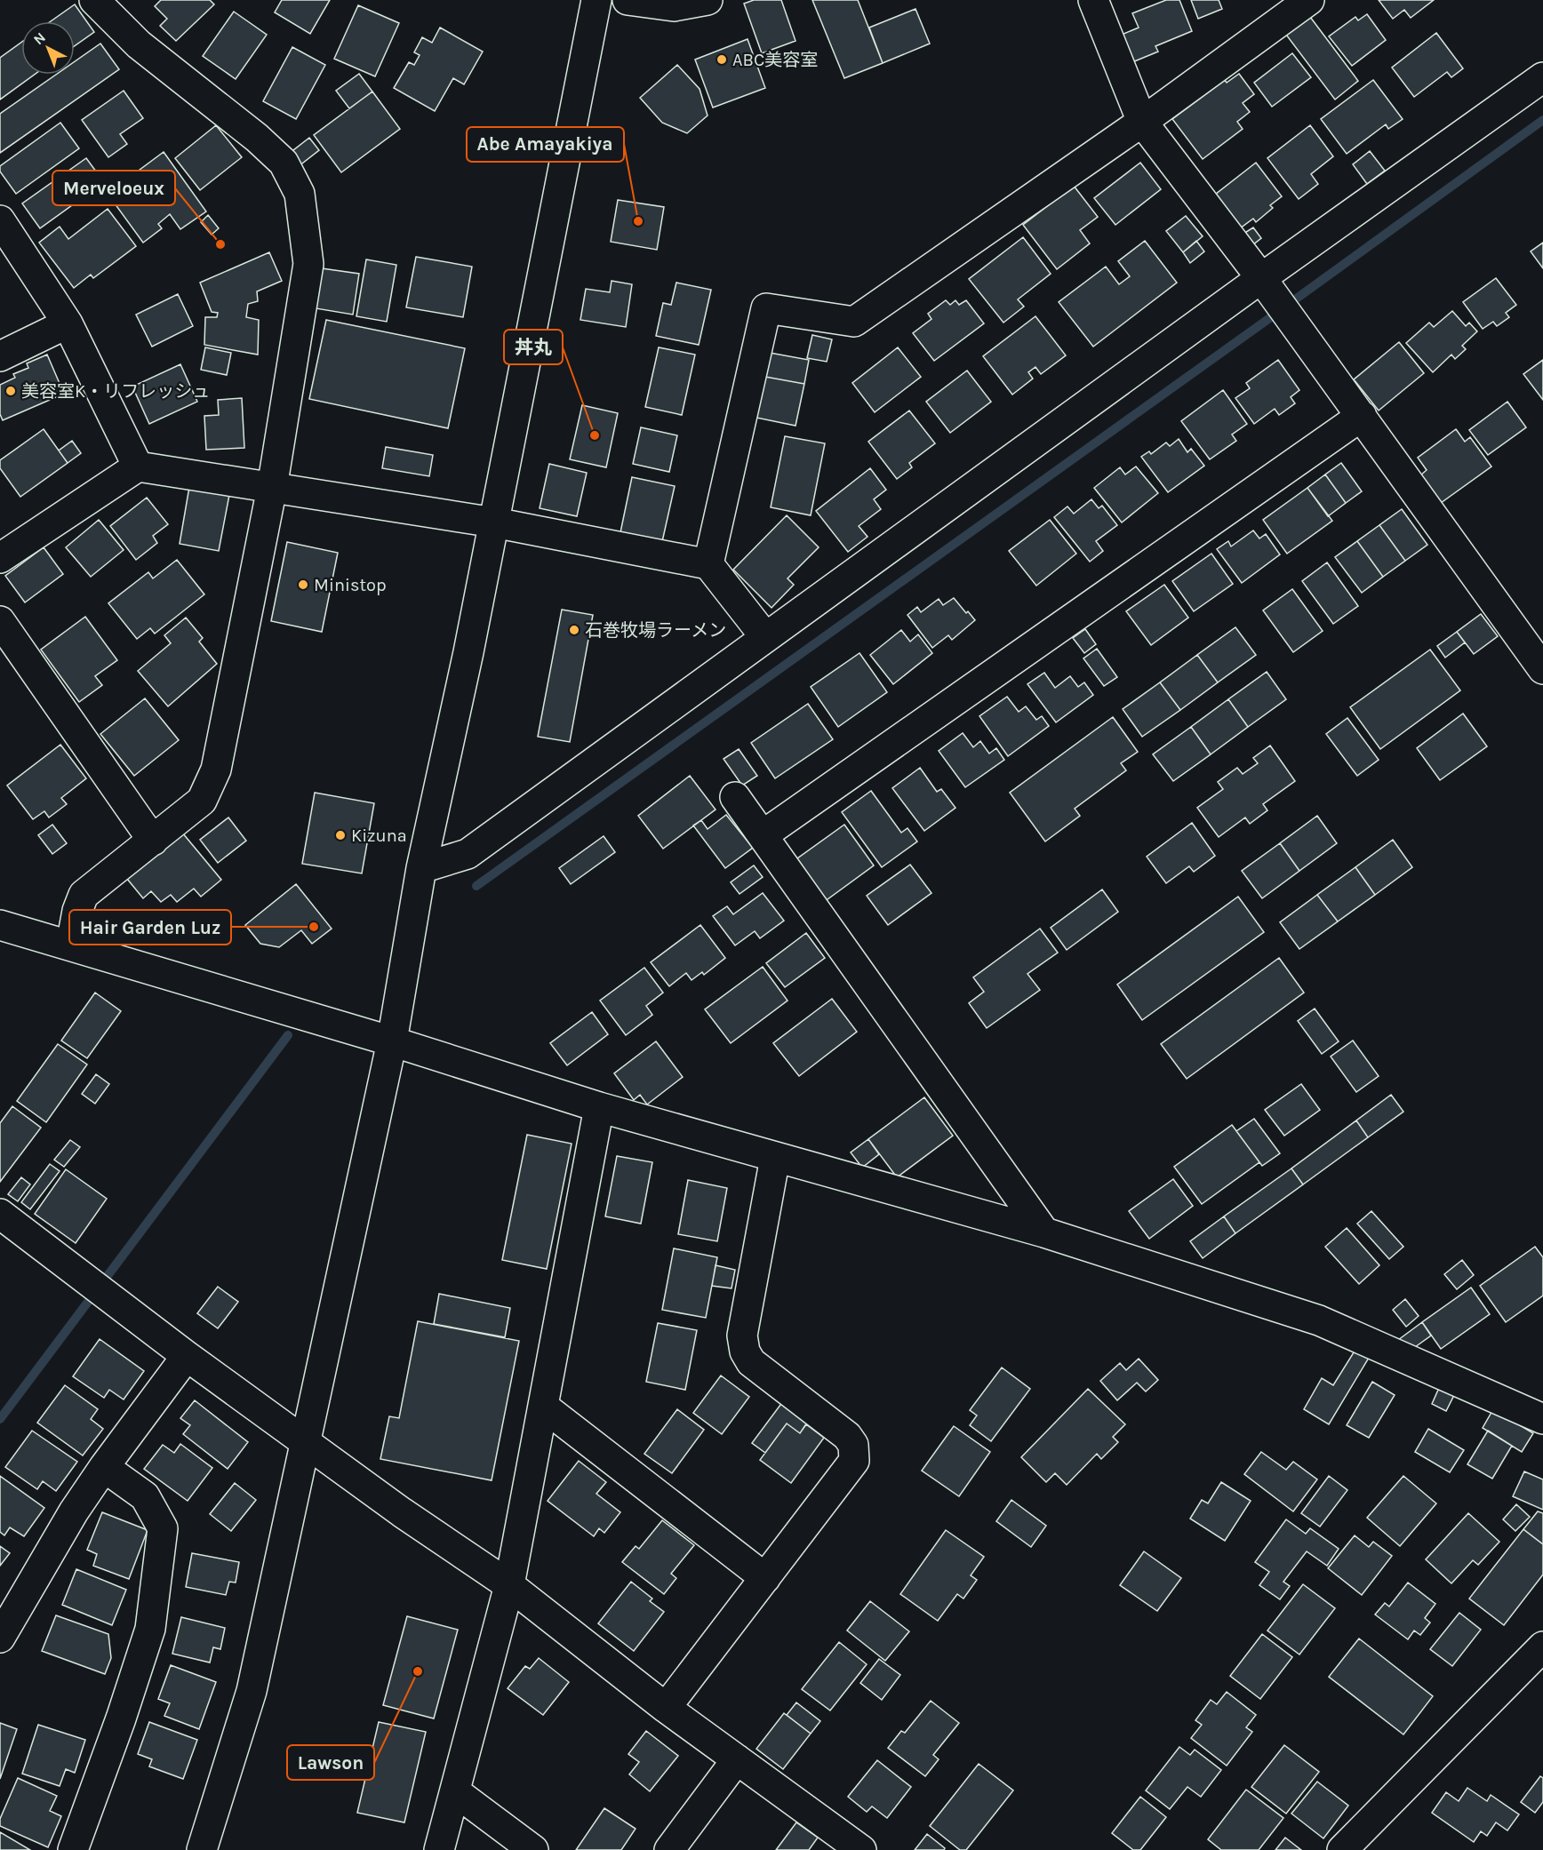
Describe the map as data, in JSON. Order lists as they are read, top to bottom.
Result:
{
  "places": [
    "ABC美容室",
    "Abe Amayakiya",
    "Merveloeux",
    "美容室K・リフレッシュ",
    "丼丸",
    "Ministop",
    "石巻牧場ラーメン",
    "Kizuna",
    "Hair Garden Luz",
    "Lawson"
  ],
  "north": "top left"
}
